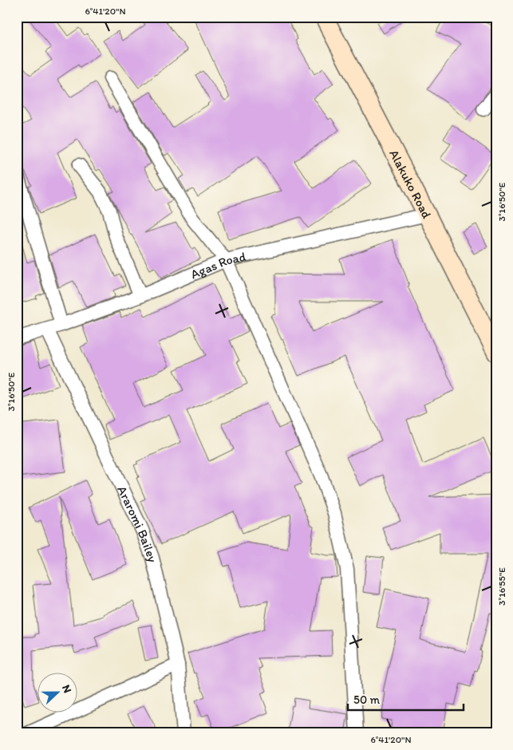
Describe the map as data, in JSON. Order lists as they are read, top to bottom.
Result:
{
  "streets": {
    "main road": ["Alakuko Road"],
    "street": ["Agas Road", "Araromi Bailey"]
  },
  "crossings": [
    ["Alakuko Road", "Agas Road"],
    ["Agas Road", "Araromi Bailey"]
  ],
  "scale_bar": "50 m",
  "north": "right",
  "coordinates": ["6°41'20\"N", "3°16'50\"E", "3°16'55\"E"]
}
